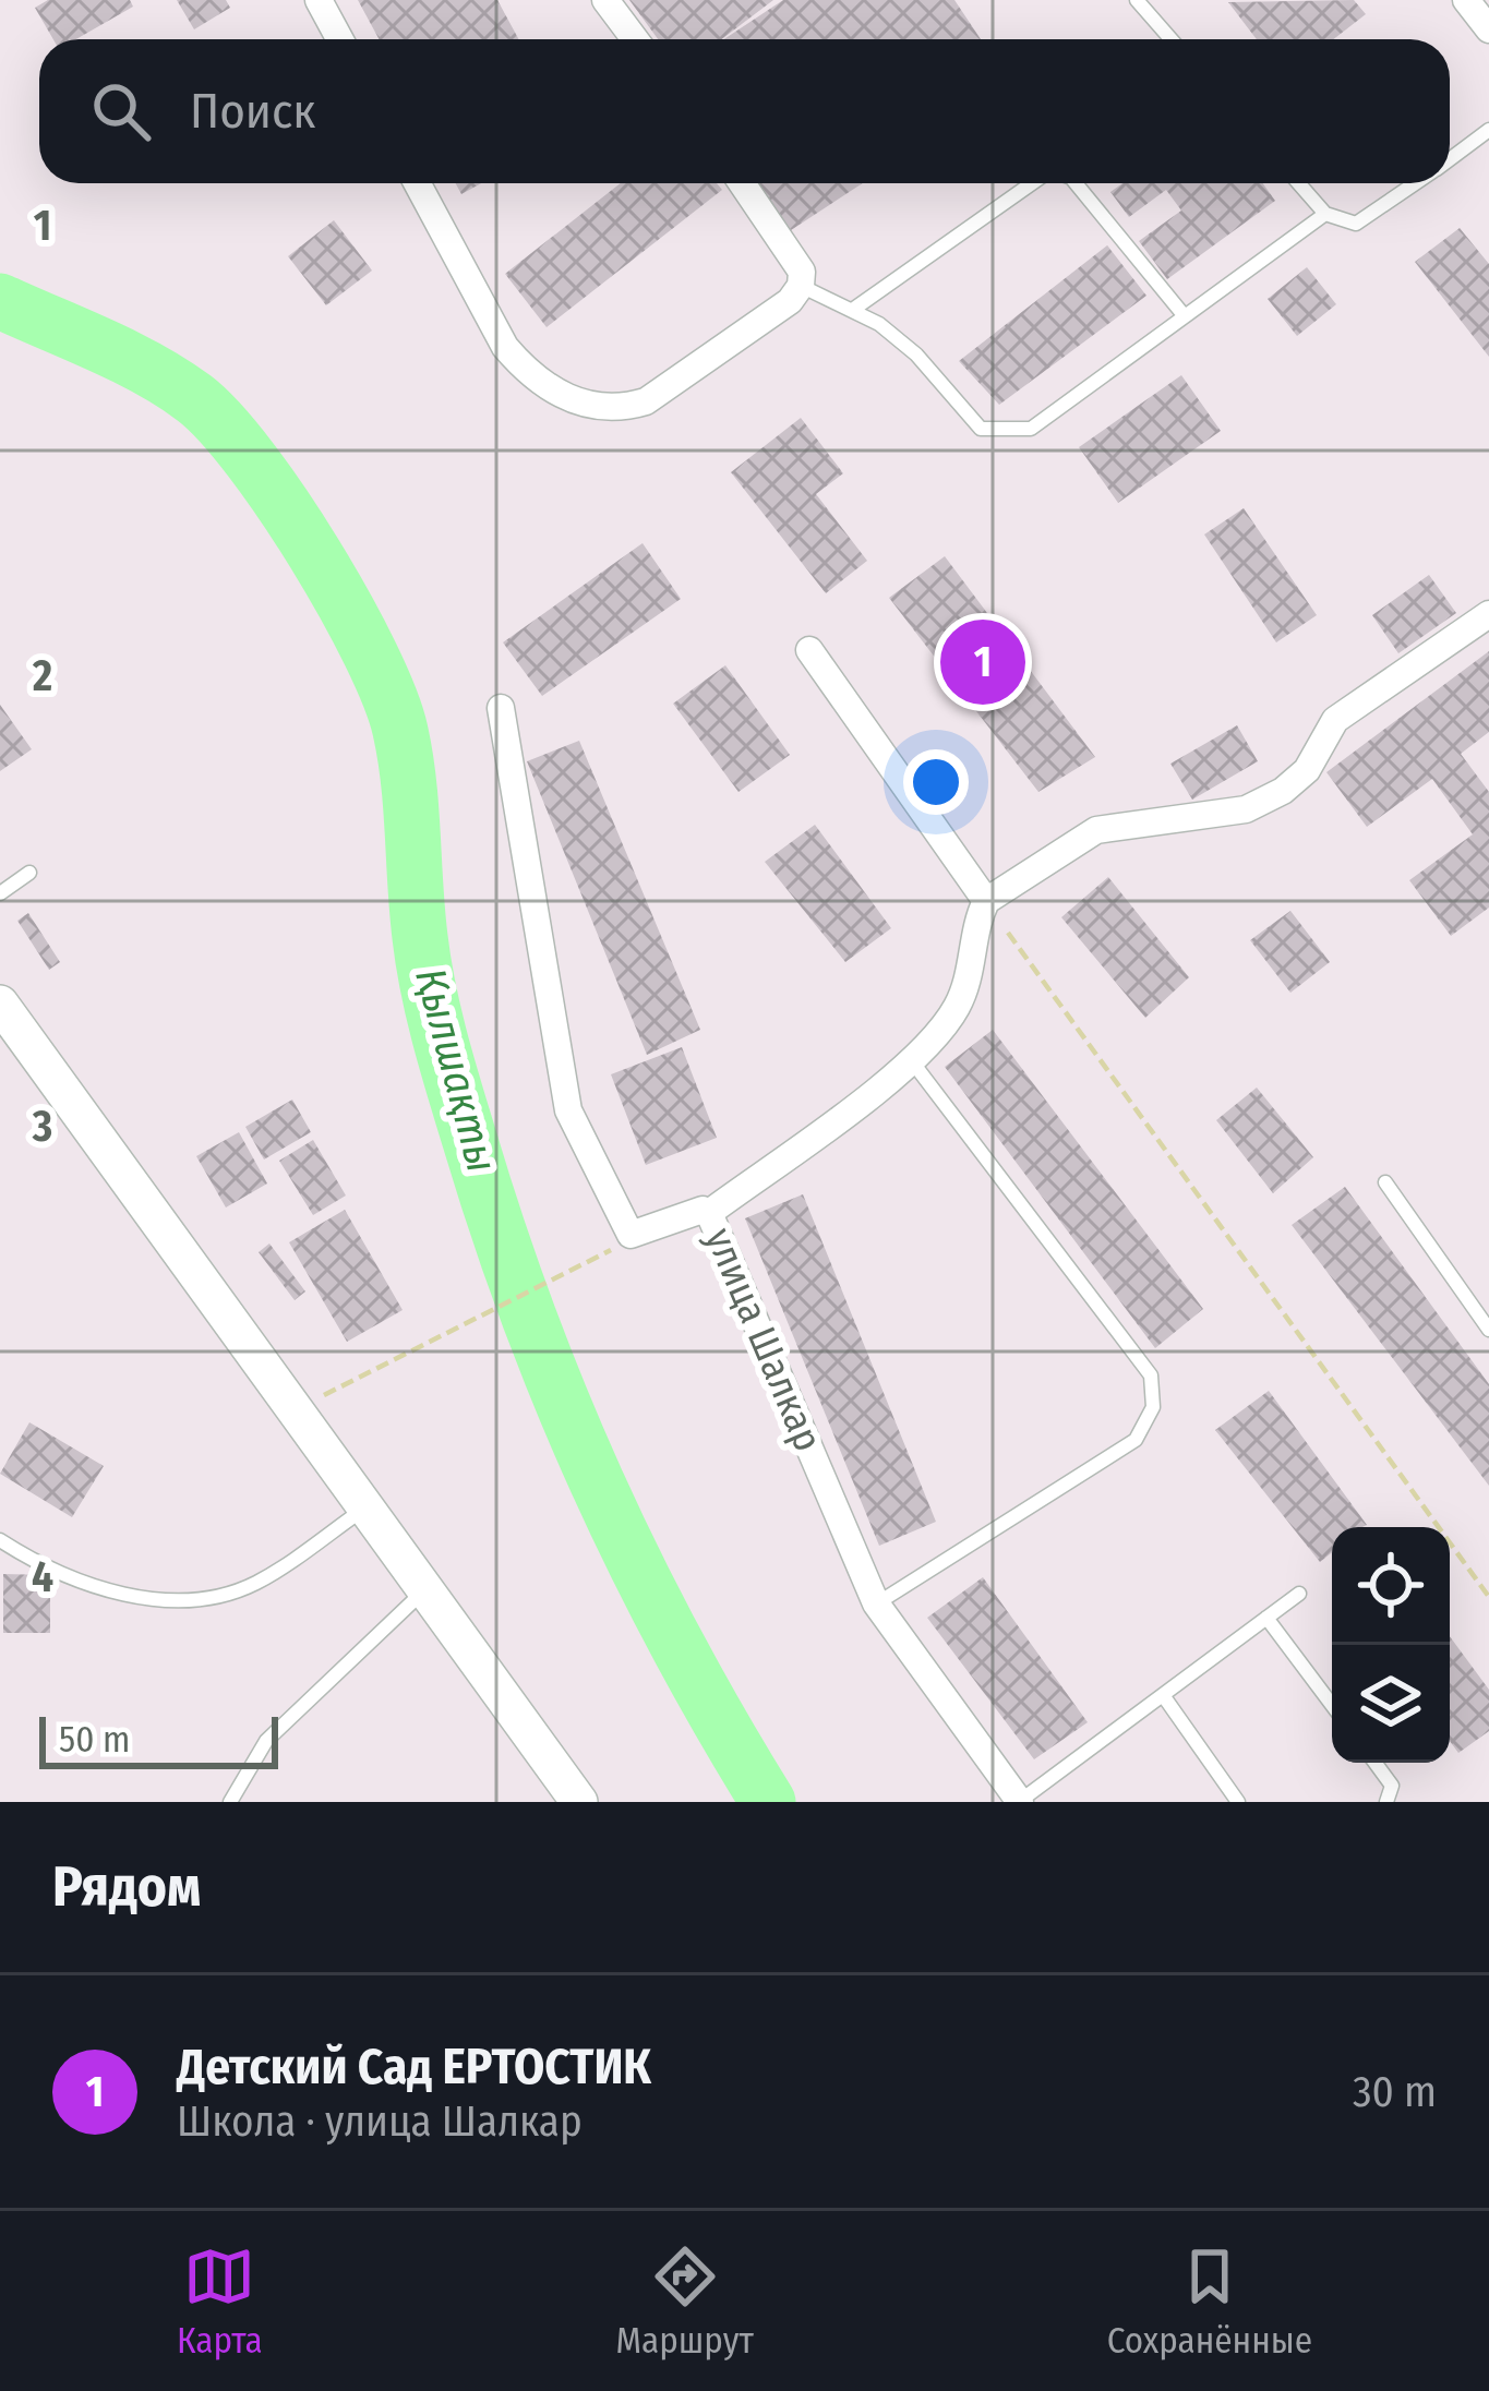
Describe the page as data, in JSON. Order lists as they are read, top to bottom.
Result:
{
  "streets": {
    "street": ["улица Шалкар"]
  },
  "water": ["Қылшақты"],
  "scale_bar": "50 m",
  "page": {
    "search": "Поиск",
    "pins": "1",
    "scale": "50 m",
    "heading": "Рядом",
    "list": [
      {
        "mark": "1",
        "name": "Детский Сад ЕРТОСТИК",
        "note": "Школа · улица Шалкар",
        "value": "30 m"
      }
    ],
    "nav": ["Карта", "Маршрут", "Сохранённые"]
  },
  "grid": {
    "rows": [
      "1",
      "2",
      "3",
      "4"
    ]
  }
}
